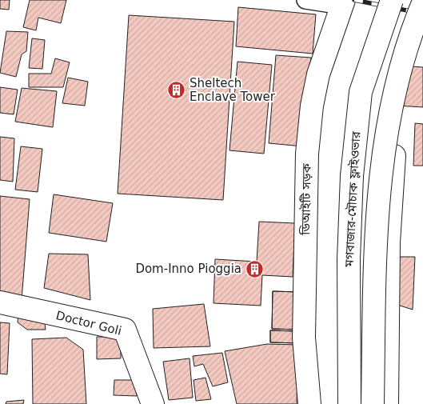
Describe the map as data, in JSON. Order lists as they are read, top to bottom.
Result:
{
  "streets": {
    "main road": ["ডিআইটি সড়ক", "মগবাজার-মৌচাক ফ্লাইওভার", "Doctor Goli"]
  },
  "places": {
    "building": ["Sheltech Enclave Tower", "Dom-Inno Pioggia"]
  }
}
